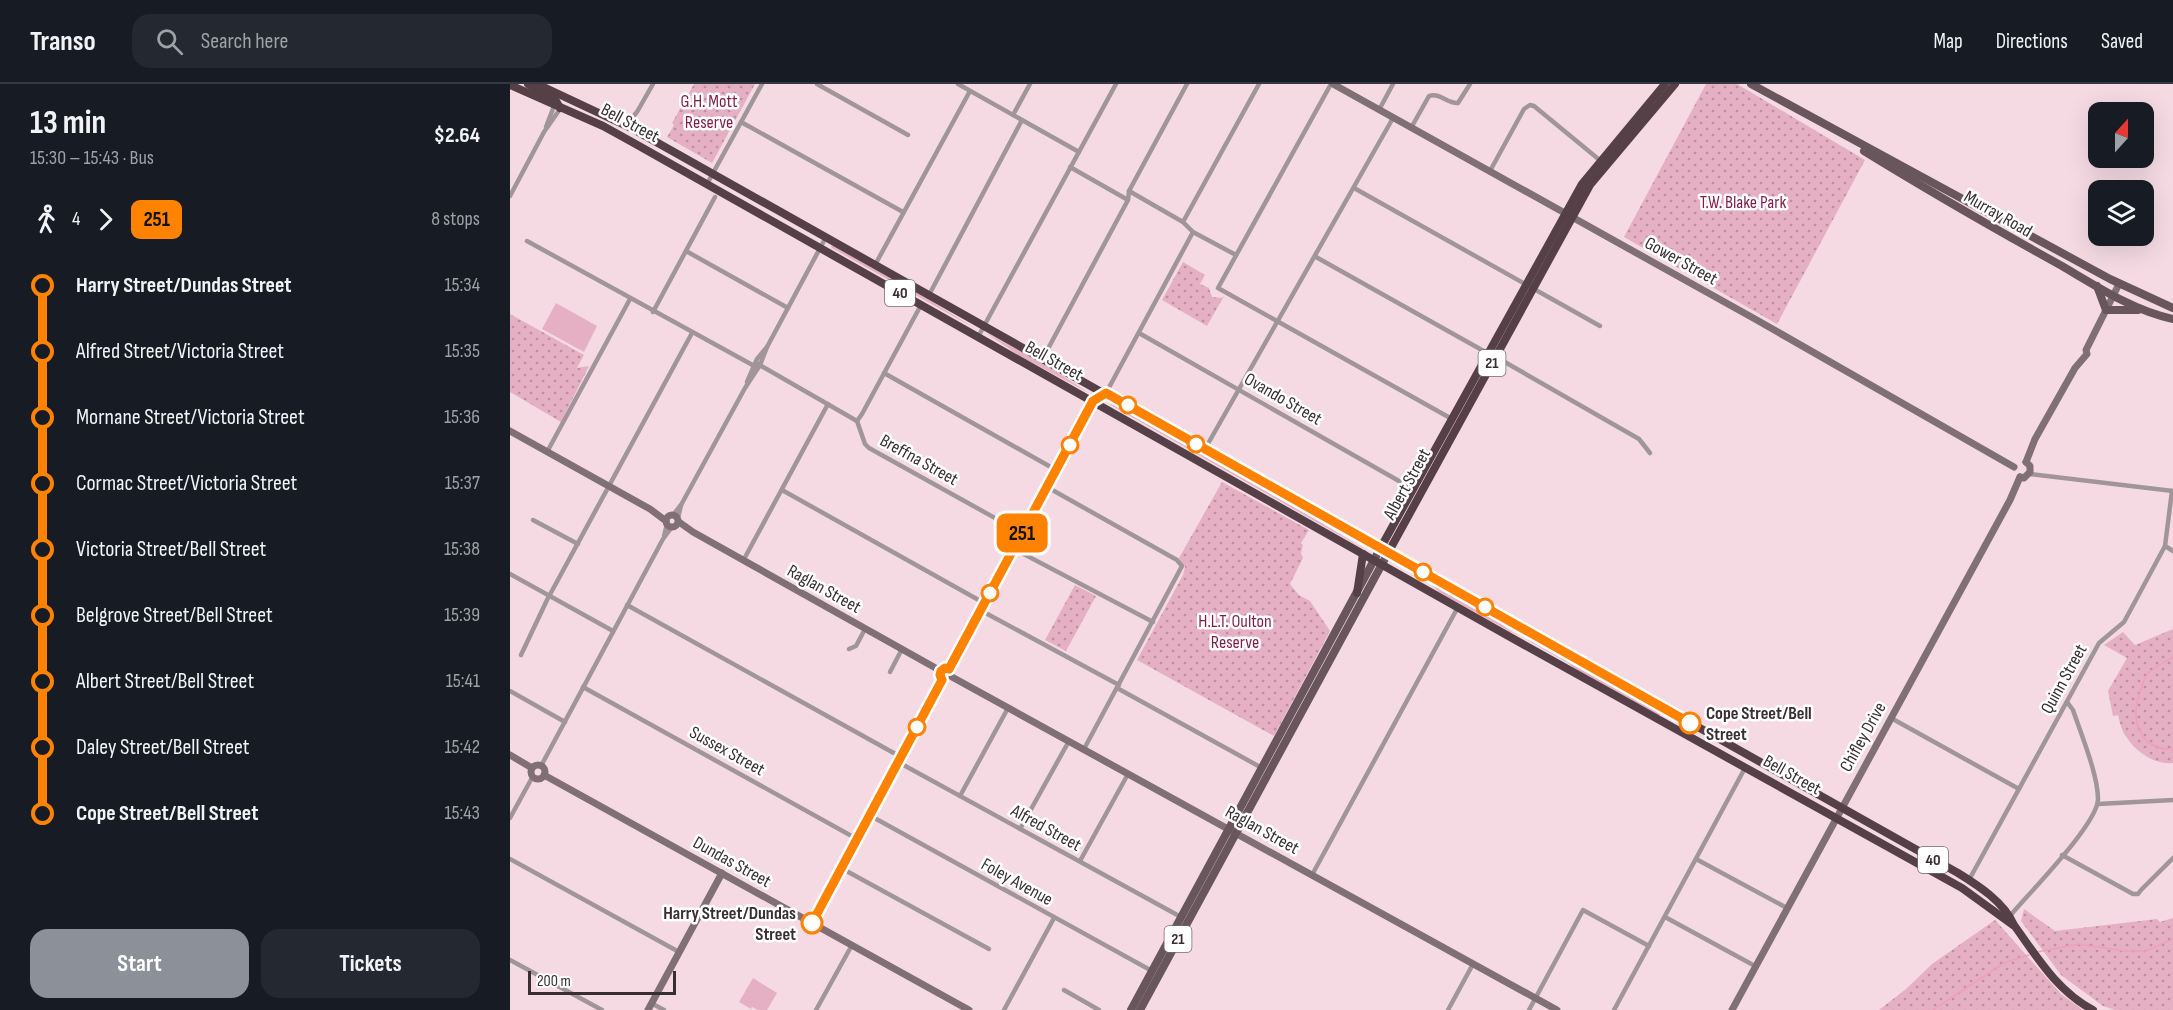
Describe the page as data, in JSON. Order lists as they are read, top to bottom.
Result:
{
  "streets": {
    "highway": [
      "Bell Street",
      "40",
      "21",
      "Albert Street"
    ],
    "main road": ["Murray Road"],
    "street": [
      "Gower Street",
      "Ovando Street",
      "Breffna Street",
      "Raglan Street",
      "Quinn Street",
      "Chifley Drive",
      "Sussex Street",
      "Alfred Street",
      "Dundas Street",
      "Foley Avenue"
    ]
  },
  "crossings": [
    ["Bell Street", "Albert Street"],
    ["Bell Street", "Quinn Street"],
    ["Bell Street", "Chifley Drive"],
    ["Gower Street", "Albert Street"],
    ["Gower Street", "Chifley Drive"],
    ["Ovando Street", "Albert Street"],
    ["Albert Street", "Raglan Street"],
    ["Albert Street", "Alfred Street"],
    ["Albert Street", "Foley Avenue"]
  ],
  "parks": ["G.H. Mott Reserve", "T.W. Blake Park", "H.L.T. Oulton Reserve"],
  "places": ["Cope Street/Bell Street", "Harry Street/Dundas Street"],
  "lines": ["bus line 251"],
  "scale_bar": "200 m",
  "north": "top",
  "page": {
    "header": "Transo",
    "search": "Search here",
    "nav": ["Map", "Directions", "Saved"],
    "heading": ["13 min", "15:30 – 15:43 · Bus", "$2.64"],
    "on_map": "251",
    "legs": ["4", "251", "8 stops"],
    "list": [
      {
        "name": "Harry Street/Dundas Street",
        "value": "15:34"
      },
      {
        "name": "Alfred Street/Victoria Street",
        "value": "15:35"
      },
      {
        "name": "Mornane Street/Victoria Street",
        "value": "15:36"
      },
      {
        "name": "Cormac Street/Victoria Street",
        "value": "15:37"
      },
      {
        "name": "Victoria Street/Bell Street",
        "value": "15:38"
      },
      {
        "name": "Belgrove Street/Bell Street",
        "value": "15:39"
      },
      {
        "name": "Albert Street/Bell Street",
        "value": "15:41"
      },
      {
        "name": "Daley Street/Bell Street",
        "value": "15:42"
      },
      {
        "name": "Cope Street/Bell Street",
        "value": "15:43"
      }
    ],
    "buttons": ["Start", "Tickets"],
    "scale": "200 m"
  }
}
